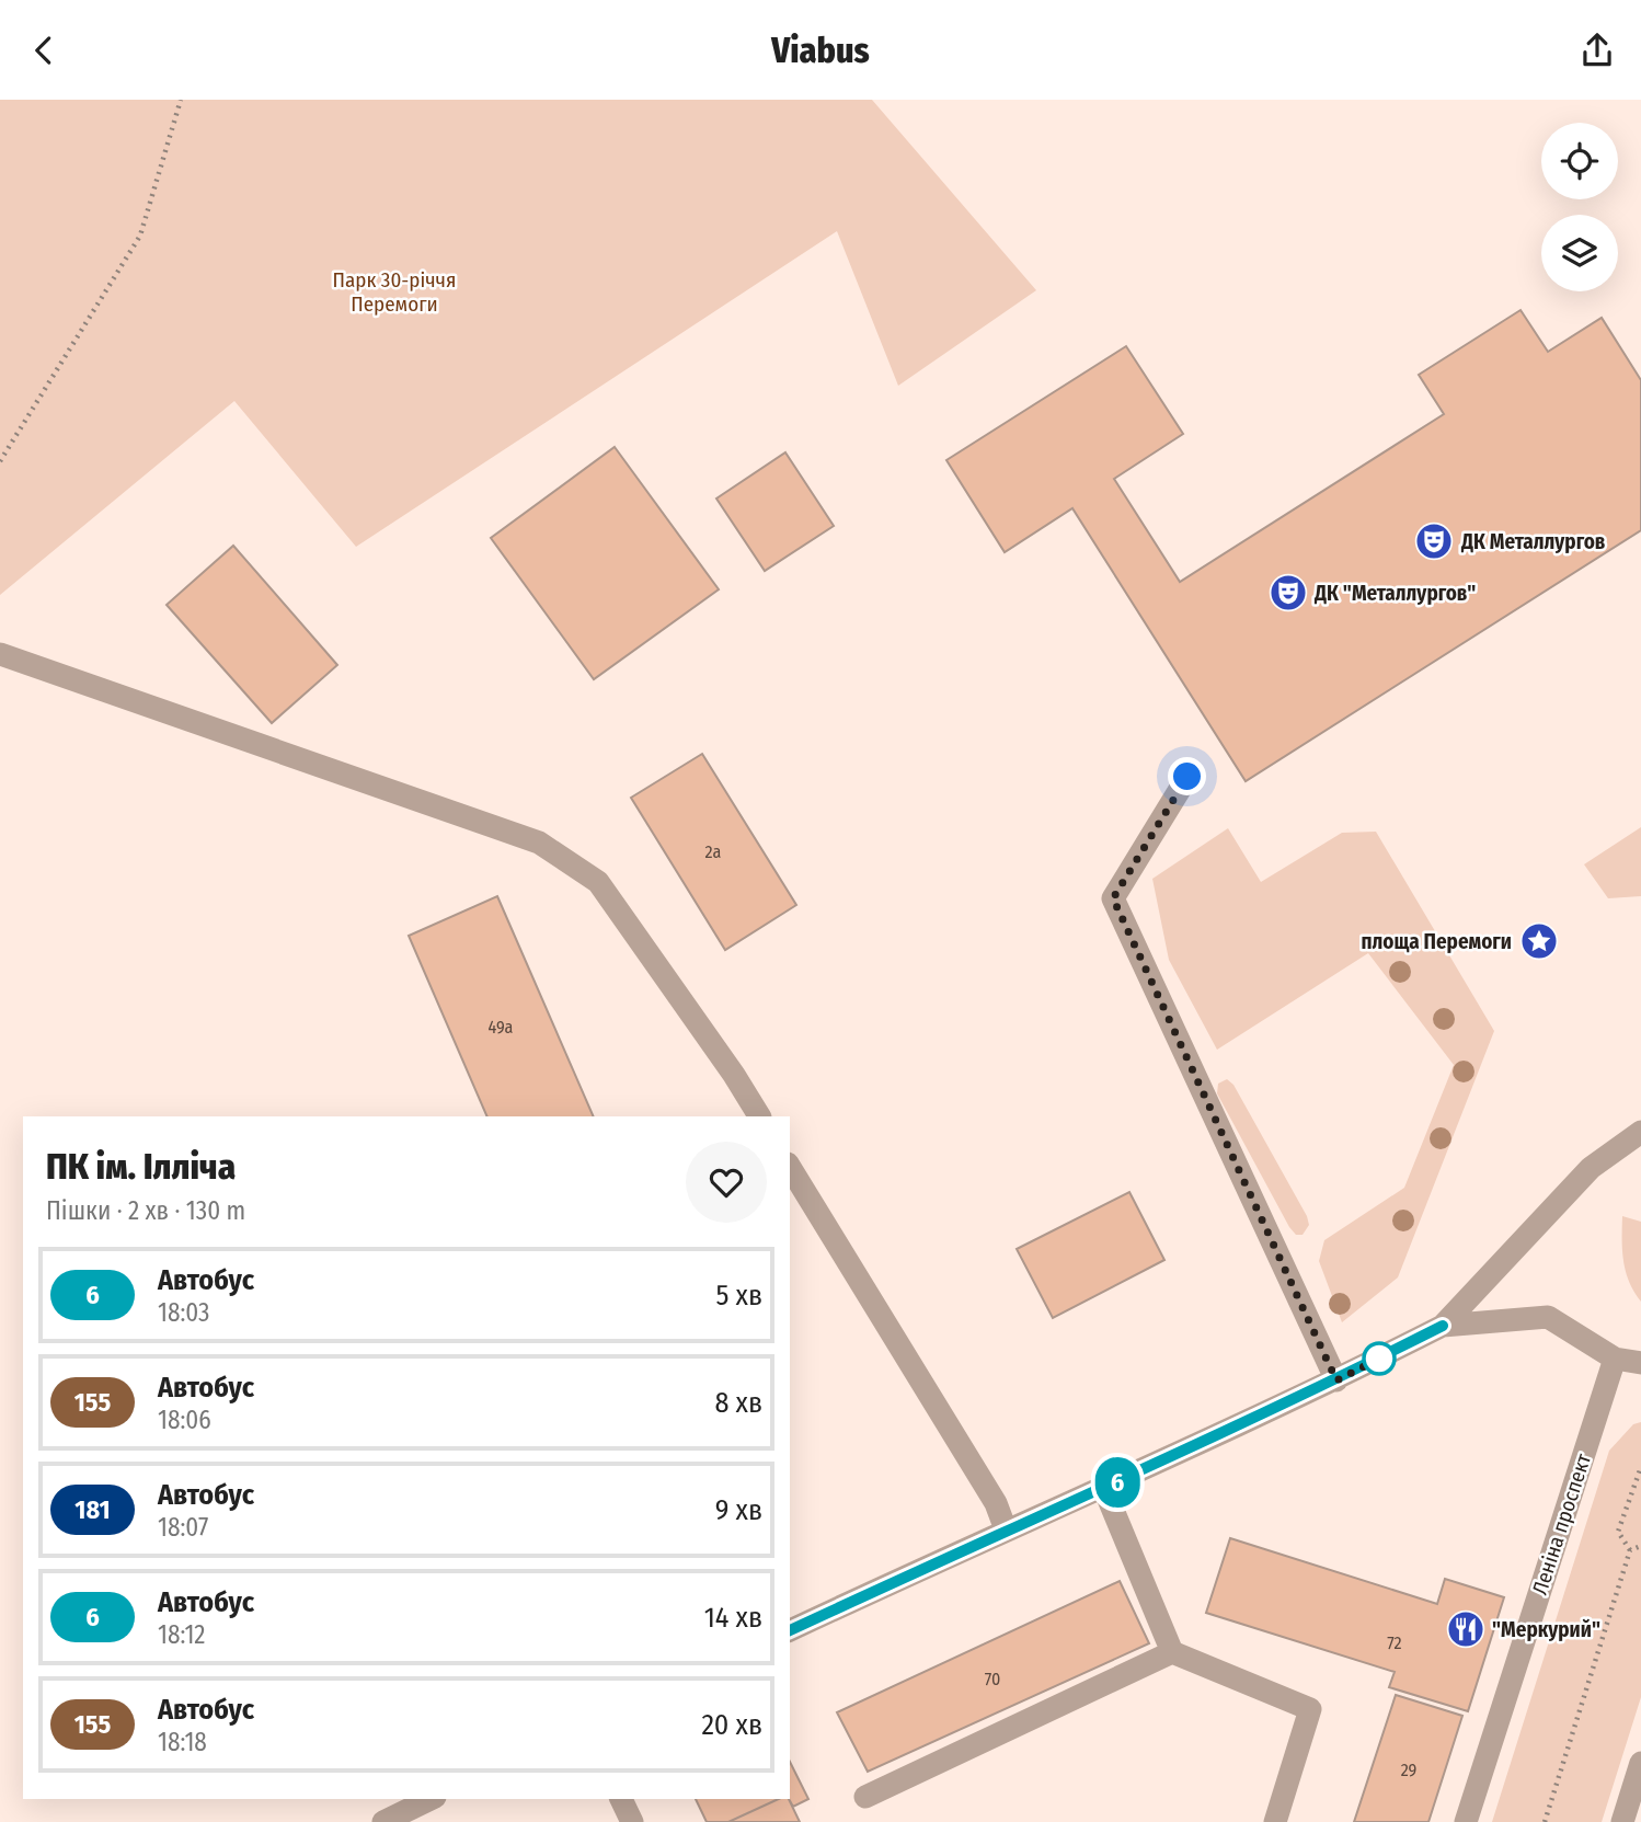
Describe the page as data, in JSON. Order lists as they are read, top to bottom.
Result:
{
  "streets": {
    "street": ["Леніна проспект"]
  },
  "parks": ["Парк 30-річчя Перемоги"],
  "places": {
    "theatre": ["ДК Металлургов", "ДК \"Металлургов\""],
    "place": ["площа Перемоги"],
    "restaurant": ["\"Меркурий\""]
  },
  "lines": ["bus line 6"],
  "house_numbers": [
    "2а",
    "49а",
    "72",
    "70",
    "29"
  ],
  "page": {
    "header": "Viabus",
    "on_map": "6",
    "heading": ["ПК ім. Ілліча", "Пішки · 2 хв · 130 m"],
    "list": [
      {
        "mark": "6",
        "name": "Автобус",
        "note": "18:03",
        "value": "5 хв"
      },
      {
        "mark": "155",
        "name": "Автобус",
        "note": "18:06",
        "value": "8 хв"
      },
      {
        "mark": "181",
        "name": "Автобус",
        "note": "18:07",
        "value": "9 хв"
      },
      {
        "mark": "6",
        "name": "Автобус",
        "note": "18:12",
        "value": "14 хв"
      },
      {
        "mark": "155",
        "name": "Автобус",
        "note": "18:18",
        "value": "20 хв"
      }
    ]
  }
}
